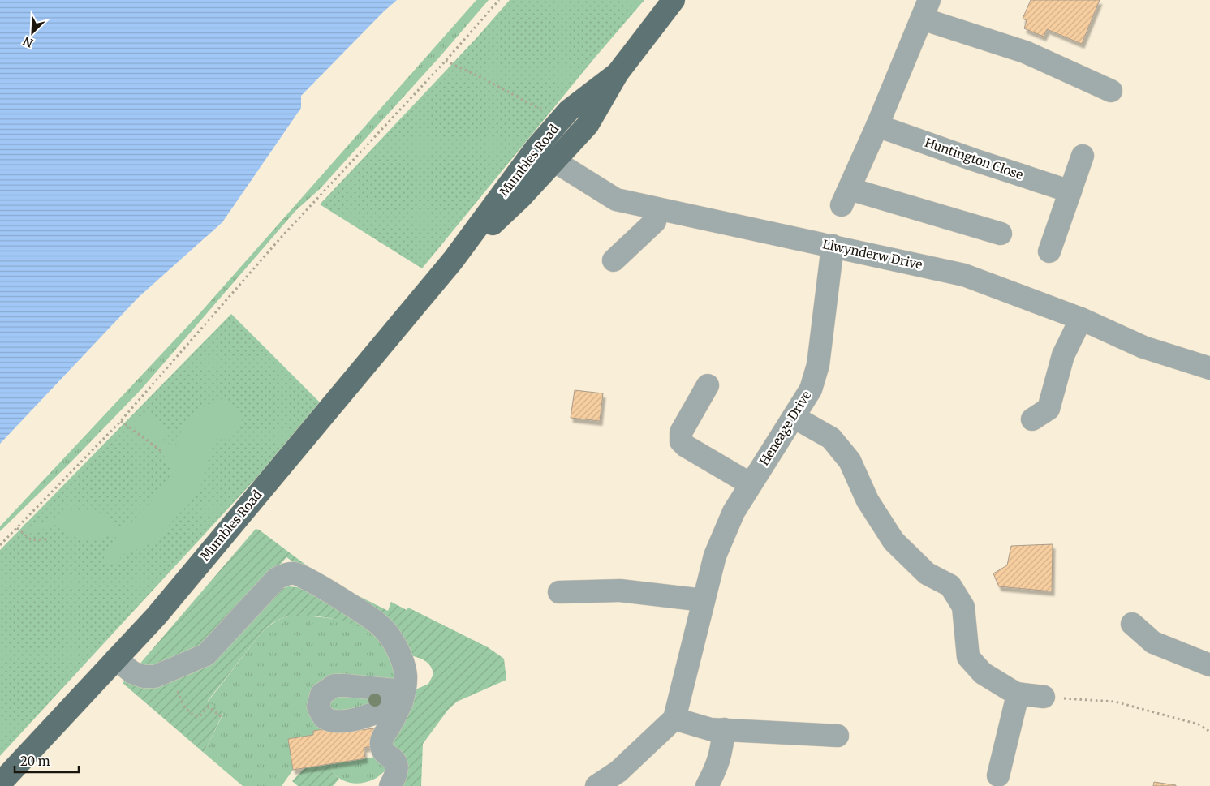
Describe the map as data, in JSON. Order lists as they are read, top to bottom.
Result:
{
  "streets": {
    "main road": ["Mumbles Road"],
    "street": ["Huntington Close", "Llwynderw Drive", "Heneage Drive"]
  },
  "crossings": [
    ["Mumbles Road", "Llwynderw Drive"],
    ["Llwynderw Drive", "Heneage Drive"]
  ],
  "scale_bar": "20 m",
  "north": "bottom left"
}
